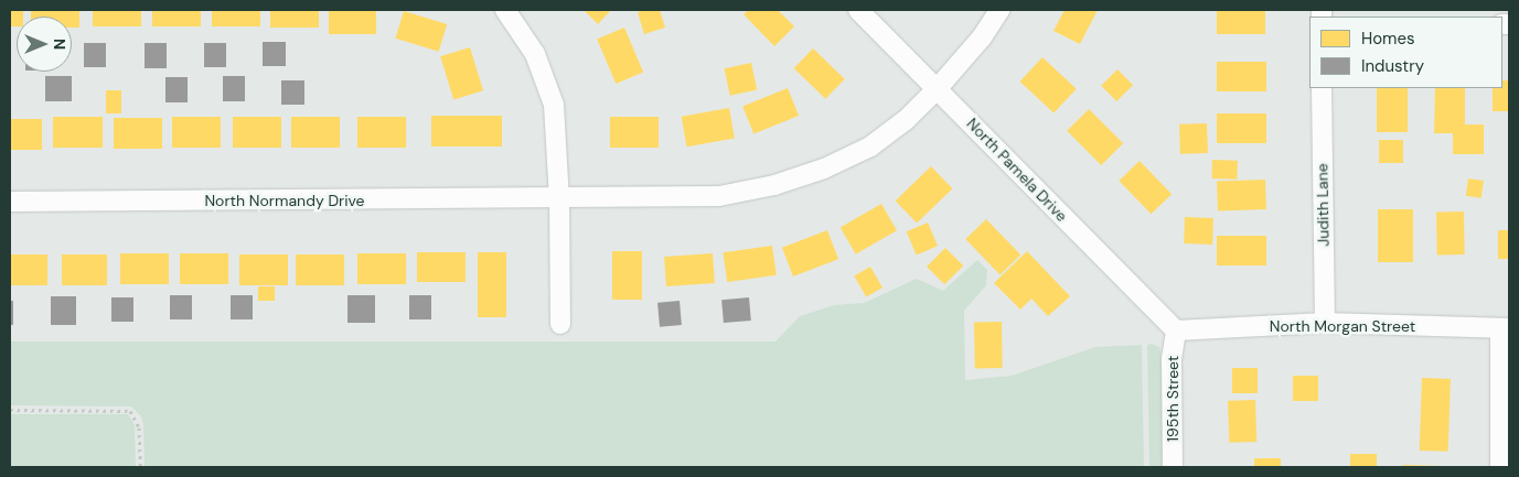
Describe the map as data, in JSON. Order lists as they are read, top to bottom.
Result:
{
  "streets": {
    "street": [
      "North Pamela Drive",
      "North Normandy Drive",
      "Judith Lane",
      "North Morgan Street",
      "195th Street"
    ]
  },
  "crossings": [
    ["North Pamela Drive", "North Normandy Drive"],
    ["North Pamela Drive", "North Morgan Street"],
    ["North Pamela Drive", "195th Street"],
    ["Judith Lane", "North Morgan Street"],
    ["North Morgan Street", "195th Street"]
  ],
  "legend": ["Homes", "Industry"],
  "north": "right"
}
